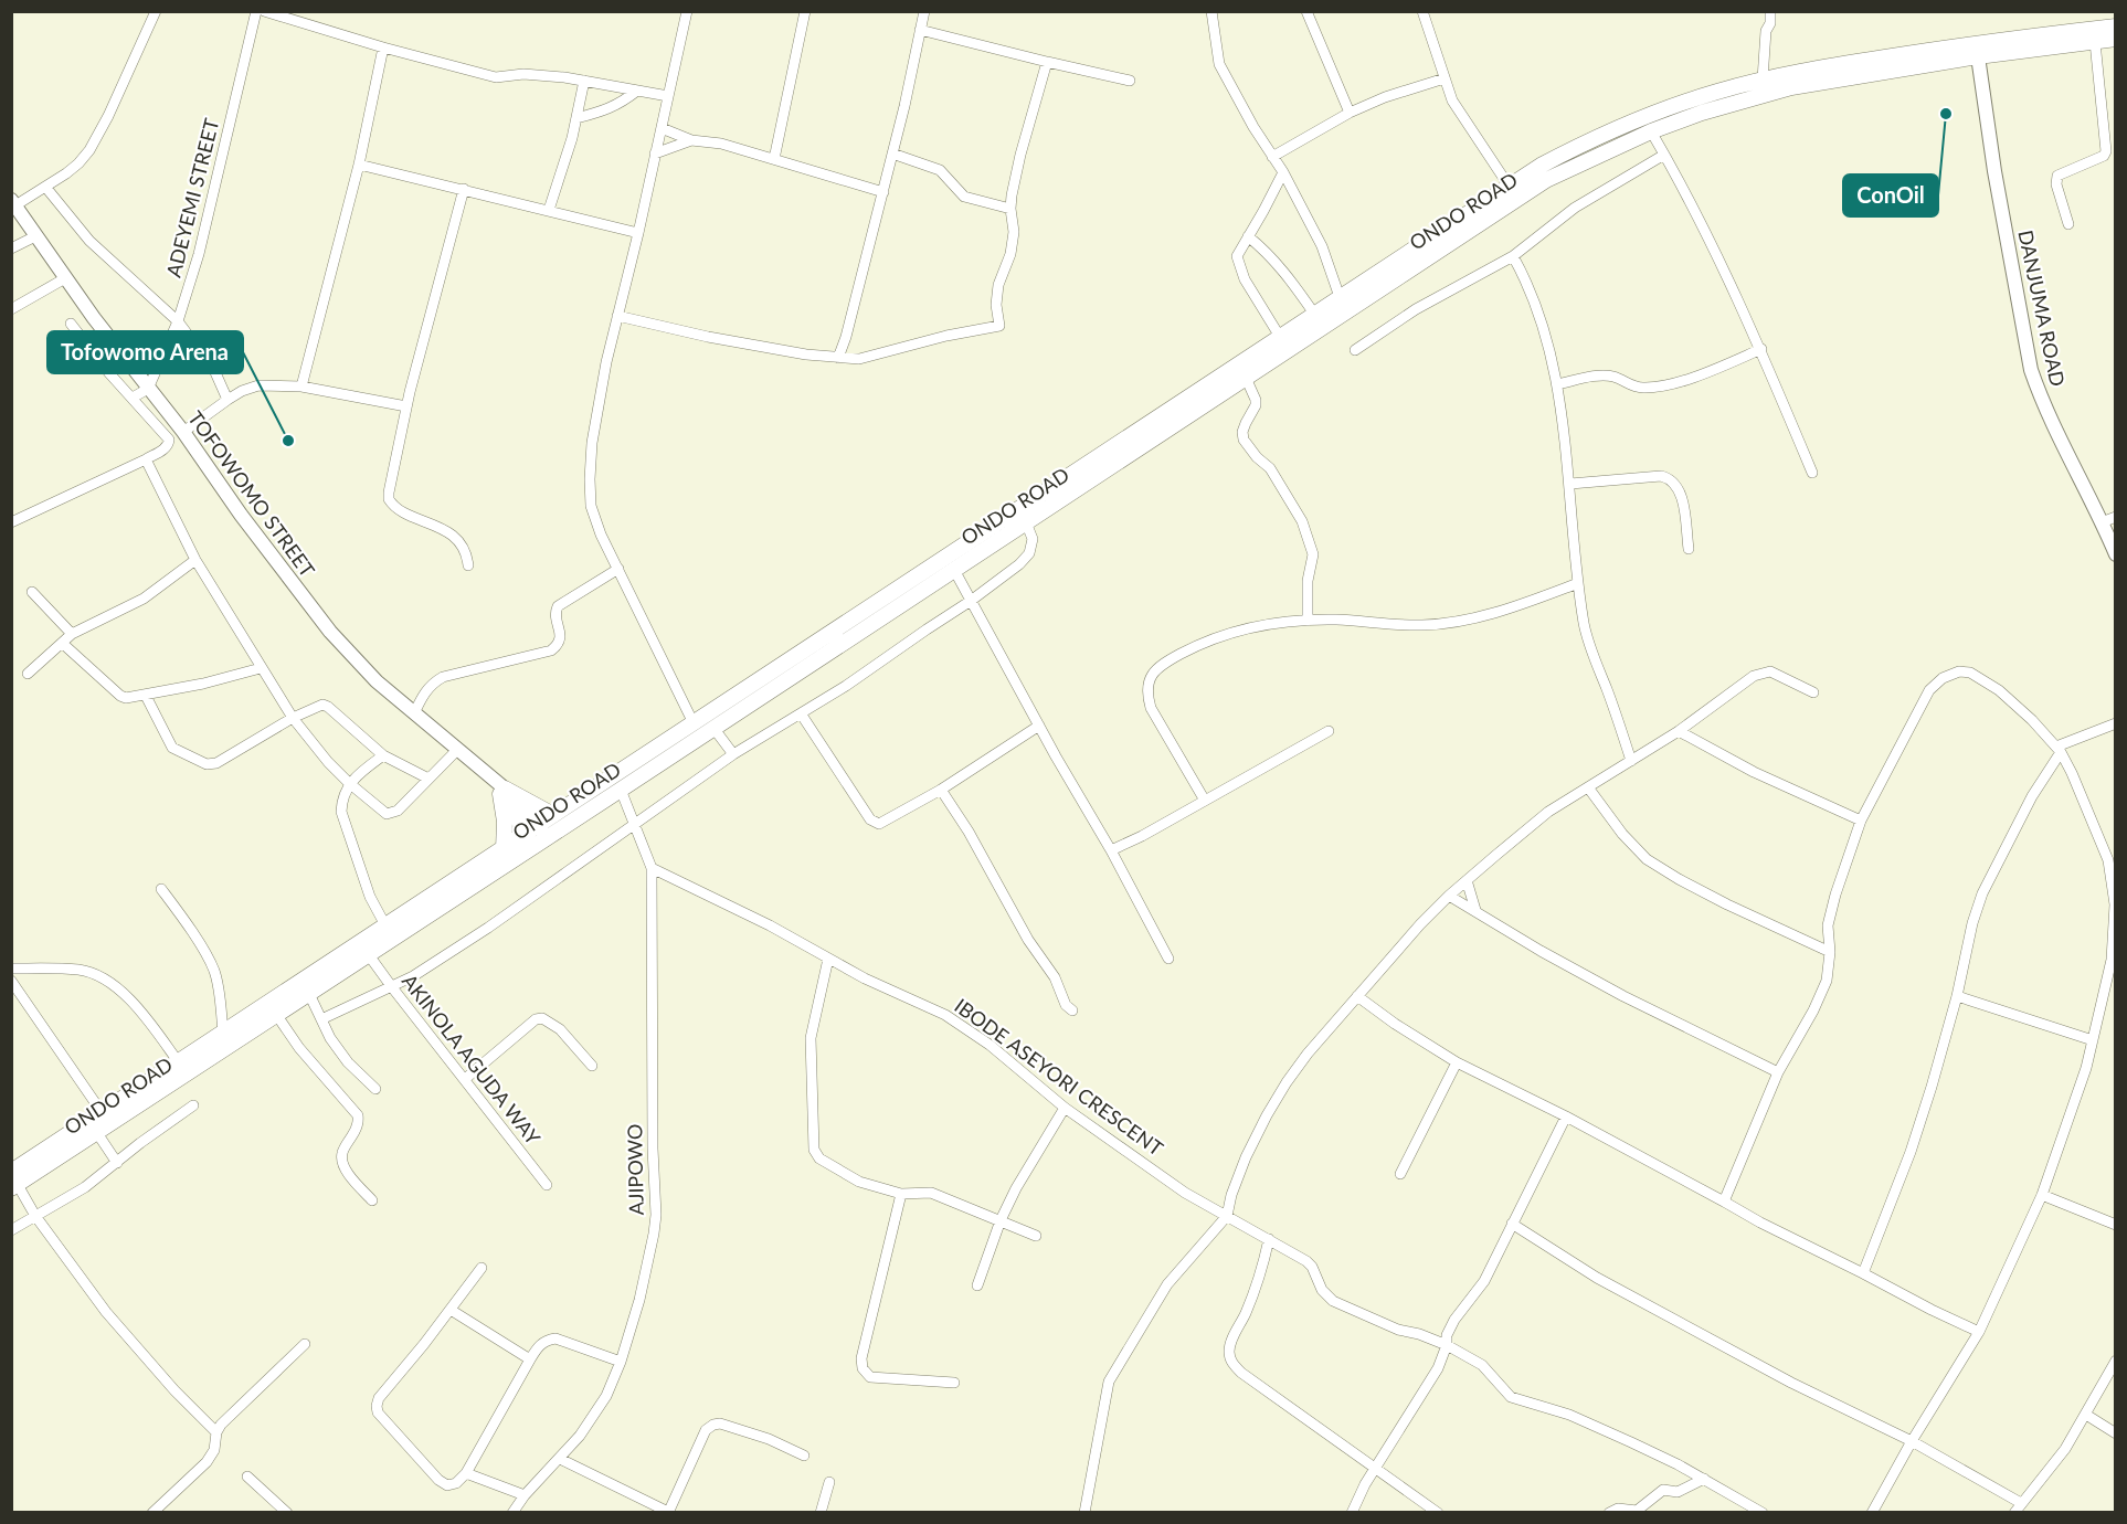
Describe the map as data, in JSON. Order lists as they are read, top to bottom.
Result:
{
  "streets": {
    "main road": ["ONDO ROAD"],
    "street": [
      "ADEYEMI STREET",
      "DANJUMA ROAD",
      "TOFOWOMO STREET",
      "AKINOLA AGUDA WAY",
      "IBODE ASEYORI CRESCENT",
      "AJIPOWO"
    ]
  },
  "crossings": [
    ["ADEYEMI STREET", "TOFOWOMO STREET"],
    ["ONDO ROAD", "DANJUMA ROAD"],
    ["ONDO ROAD", "TOFOWOMO STREET"],
    ["ONDO ROAD", "AKINOLA AGUDA WAY"],
    ["ONDO ROAD", "AJIPOWO"],
    ["IBODE ASEYORI CRESCENT", "AJIPOWO"]
  ],
  "places": ["ConOil", "Tofowomo Arena"]
}
